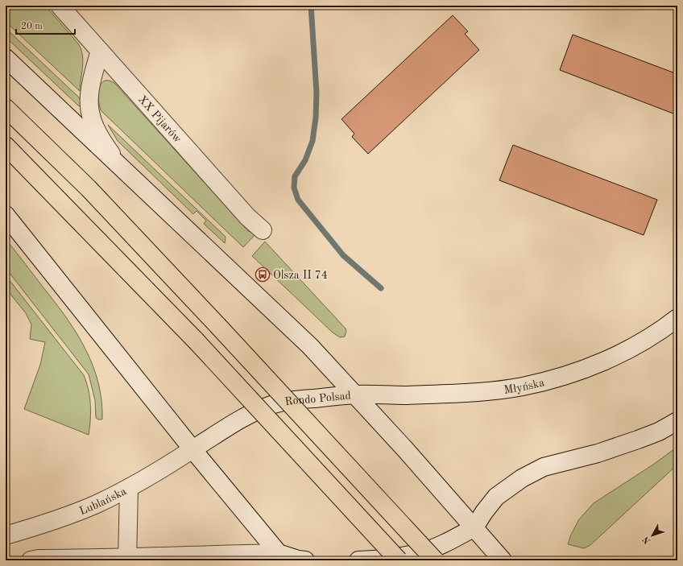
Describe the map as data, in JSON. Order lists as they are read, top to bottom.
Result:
{
  "streets": {
    "main road": [
      "XX Pijarów",
      "Młyńska",
      "Rondo Polsad",
      "Lublańska"
    ]
  },
  "crossings": [
    ["Młyńska", "Rondo Polsad"],
    ["Rondo Polsad", "Lublańska"]
  ],
  "places": {
    "bus stop": ["Olsza II 74"]
  },
  "scale_bar": "20 m",
  "north": "bottom left"
}
